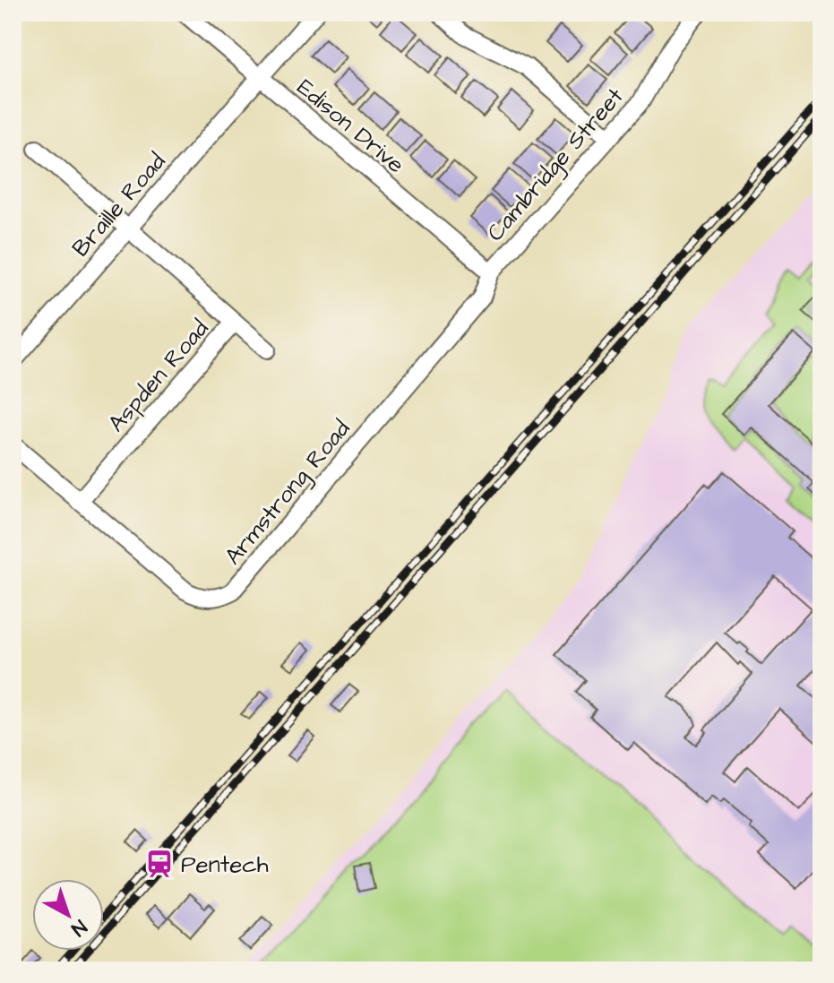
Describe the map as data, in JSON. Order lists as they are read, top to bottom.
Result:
{
  "streets": {
    "street": [
      "Edison Drive",
      "Cambridge Street",
      "Braille Road",
      "Aspden Road",
      "Armstrong Road"
    ]
  },
  "crossings": [
    ["Edison Drive", "Cambridge Street"],
    ["Edison Drive", "Braille Road"],
    ["Edison Drive", "Armstrong Road"],
    ["Cambridge Street", "Armstrong Road"],
    ["Braille Road", "Aspden Road"],
    ["Aspden Road", "Armstrong Road"]
  ],
  "places": {
    "station": ["Pentech"]
  },
  "north": "bottom right"
}
